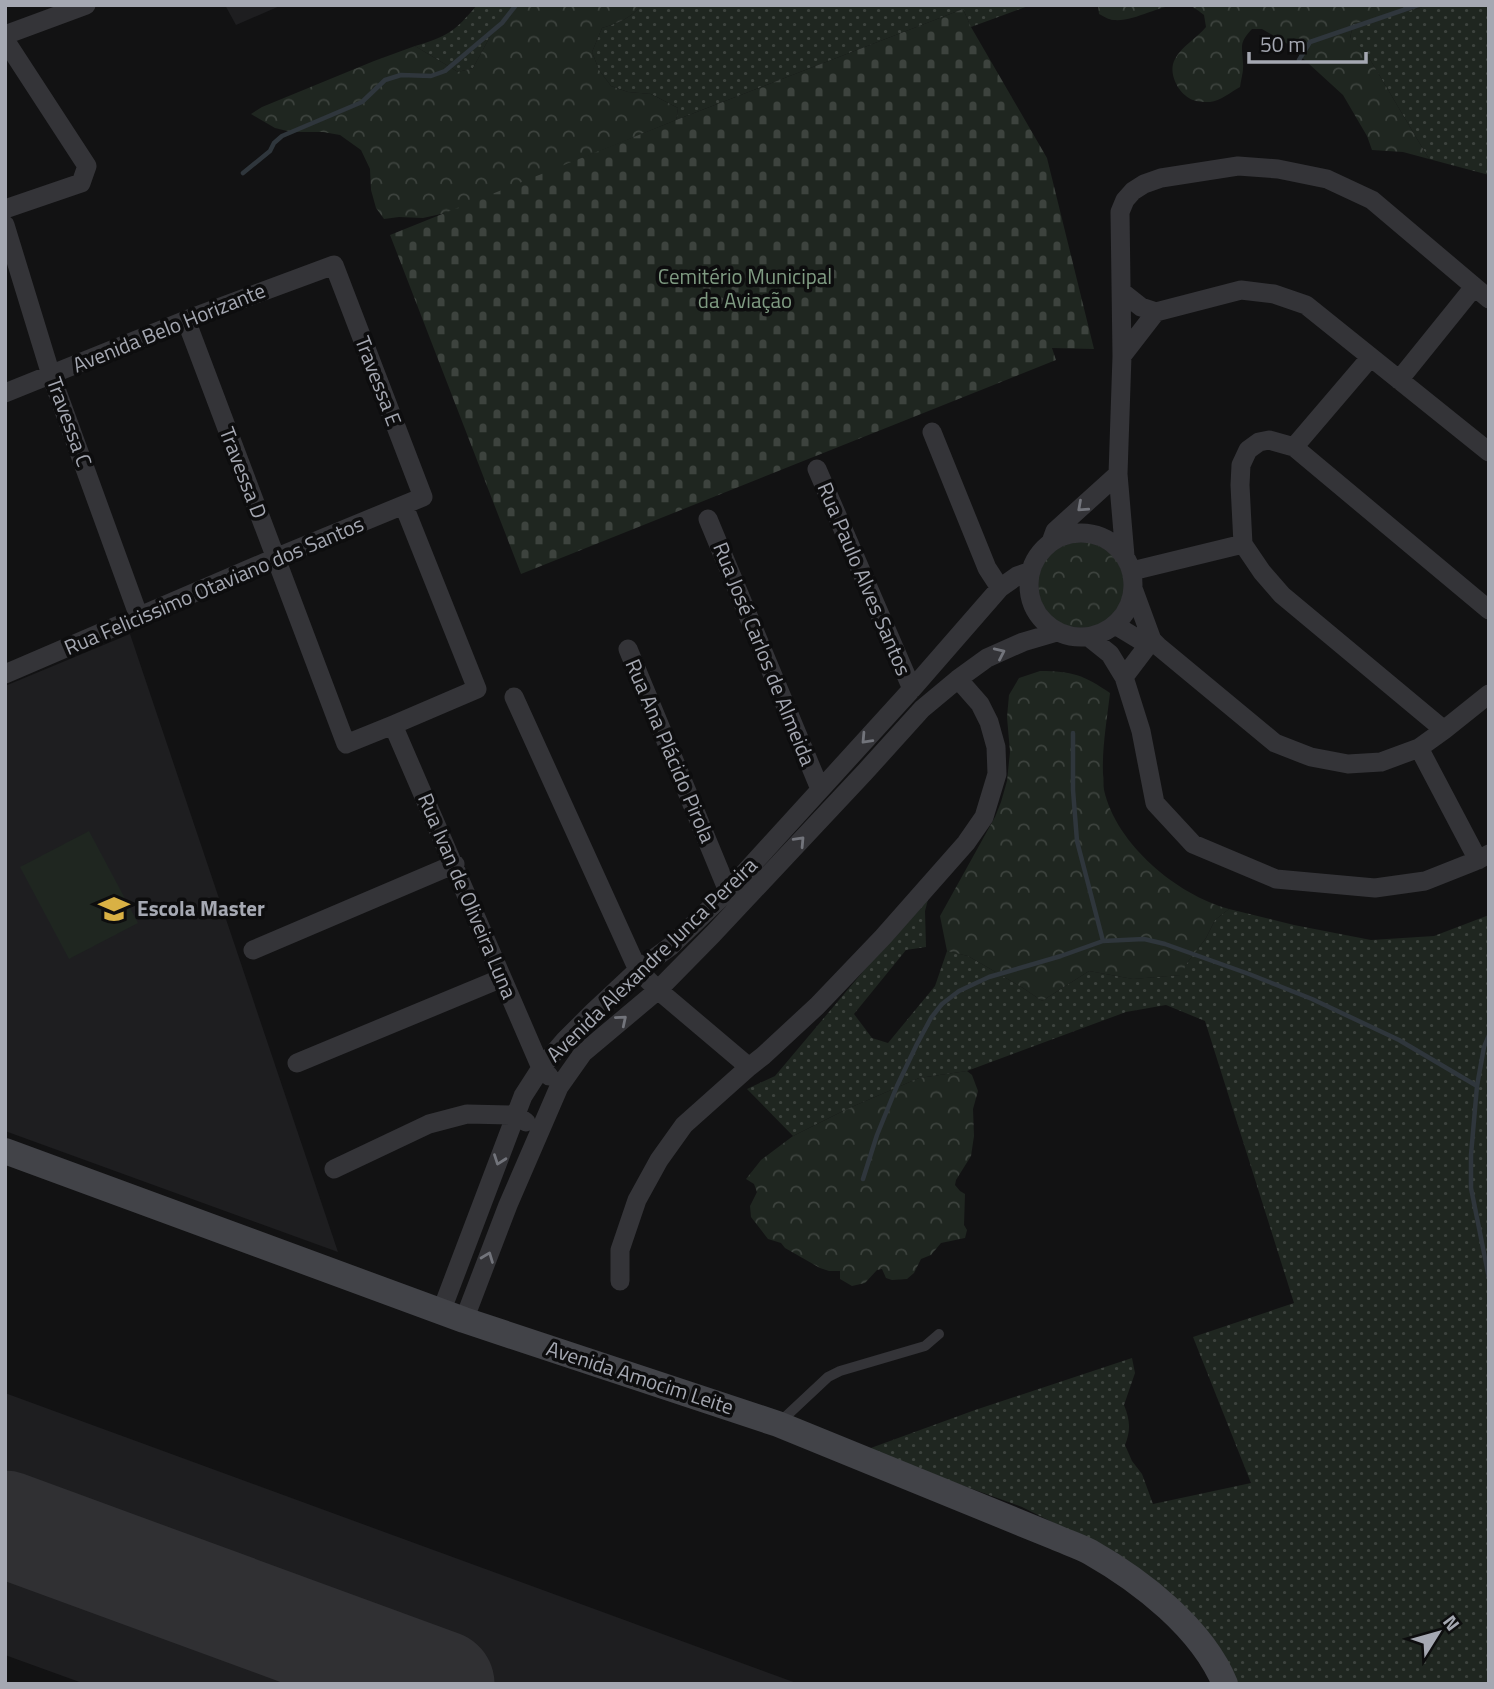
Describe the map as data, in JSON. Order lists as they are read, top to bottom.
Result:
{
  "streets": {
    "street": [
      "Avenida Belo Horizante",
      "Travessa E",
      "Travessa C",
      "Travessa D",
      "Rua Paulo Alves Santos",
      "Rua Felicissimo Otaviano dos Santos",
      "Rua José Carlos de Almeida",
      "Rua Ana Plácido Pirola",
      "Rua Ivan de Oliveira Luna",
      "Avenida Alexandre Junca Pereira",
      "Avenida Amocim Leite"
    ]
  },
  "crossings": [
    ["Avenida Belo Horizante", "Travessa E"],
    ["Avenida Belo Horizante", "Travessa C"],
    ["Avenida Belo Horizante", "Travessa D"],
    ["Travessa E", "Rua Felicissimo Otaviano dos Santos"],
    ["Travessa C", "Rua Felicissimo Otaviano dos Santos"],
    ["Travessa D", "Rua Felicissimo Otaviano dos Santos"],
    ["Travessa D", "Rua Ivan de Oliveira Luna"],
    ["Rua Paulo Alves Santos", "Avenida Alexandre Junca Pereira"],
    ["Rua José Carlos de Almeida", "Avenida Alexandre Junca Pereira"],
    ["Rua Ana Plácido Pirola", "Avenida Alexandre Junca Pereira"],
    ["Rua Ivan de Oliveira Luna", "Avenida Alexandre Junca Pereira"],
    ["Avenida Alexandre Junca Pereira", "Avenida Amocim Leite"]
  ],
  "parks": ["Cemitério Municipal da Aviação"],
  "places": {
    "school or university": ["Escola Master"]
  },
  "scale_bar": "50 m",
  "north": "top right"
}
